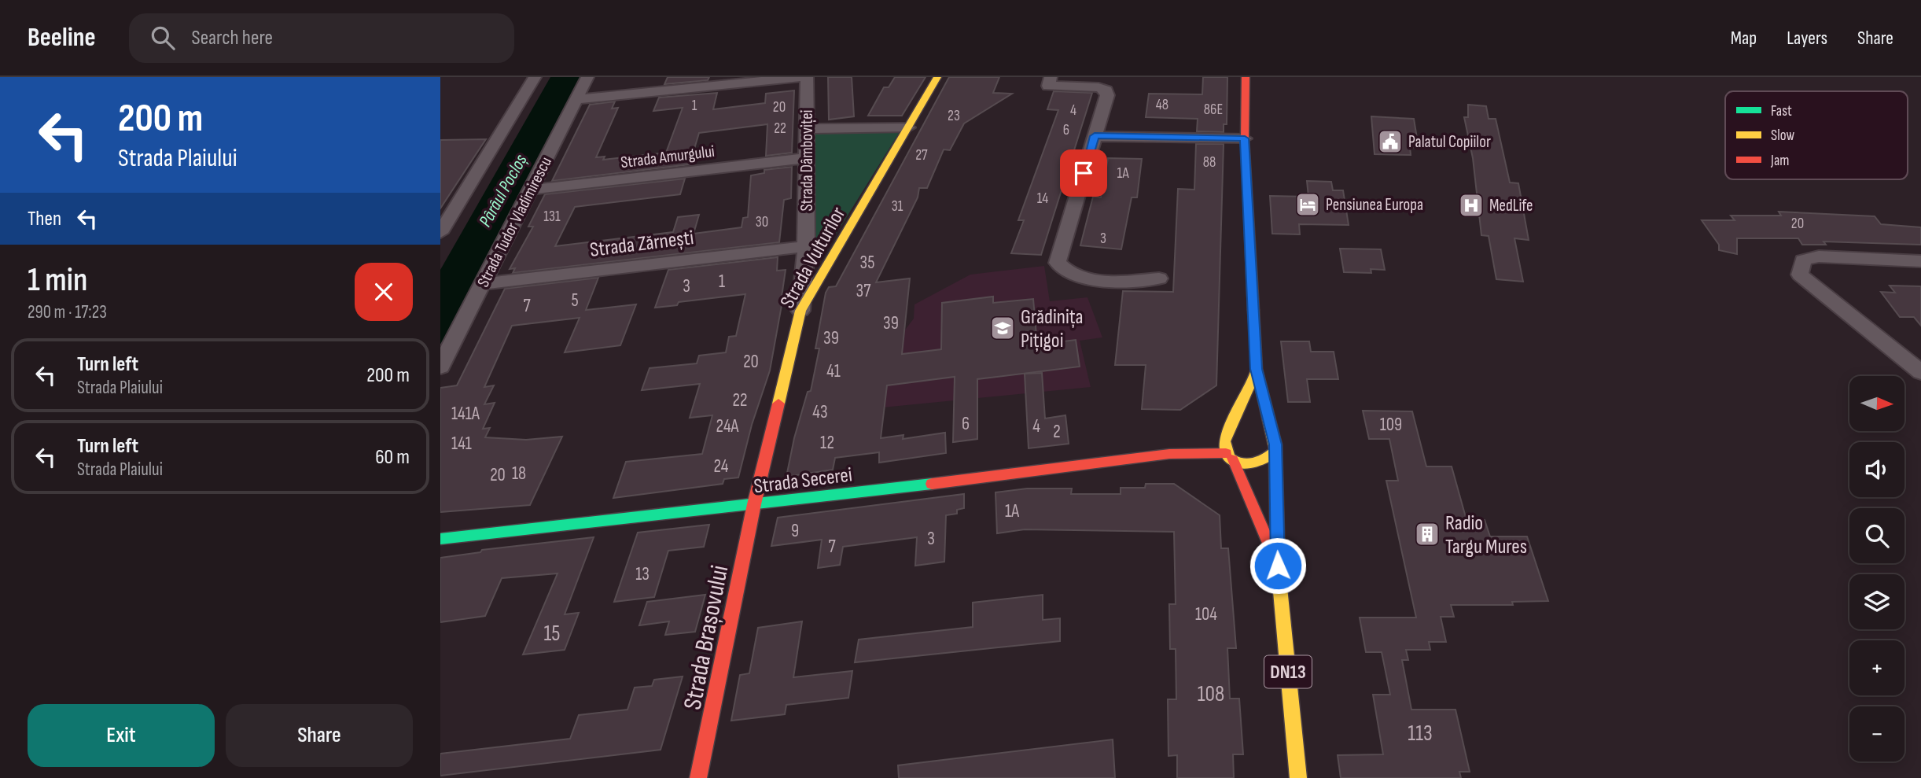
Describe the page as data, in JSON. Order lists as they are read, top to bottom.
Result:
{
  "streets": {
    "street": [
      "Strada Amurgului",
      "Strada Dâmboviței",
      "Strada Tudor Vladimirescu",
      "Strada Zărnești",
      "Strada Vulturilor",
      "Strada Secerei",
      "Strada Brașovului",
      "DN13"
    ]
  },
  "crossings": [
    ["Strada Amurgului", "Strada Dâmboviței"],
    ["Strada Amurgului", "Strada Tudor Vladimirescu"],
    ["Strada Dâmboviței", "Strada Zărnești"],
    ["Strada Dâmboviței", "Strada Vulturilor"],
    ["Strada Tudor Vladimirescu", "Strada Zărnești"],
    ["Strada Vulturilor", "Strada Secerei"],
    ["Strada Vulturilor", "Strada Brașovului"],
    ["Strada Secerei", "Strada Brașovului"],
    ["Strada Secerei", "DN13"]
  ],
  "water": ["Pârâul Pocloș"],
  "places": {
    "public building": ["Palatul Copiilor"],
    "hotel": ["Pensiunea Europa"],
    "hospital": ["MedLife"],
    "school or university": ["Grădinița Pițigoi"],
    "building": ["Radio Targu Mures"]
  },
  "house_numbers": [
    "48",
    "1",
    "20",
    "86E",
    "4",
    "23",
    "22",
    "6",
    "27",
    "88",
    "1A",
    "14",
    "31",
    "131",
    "30",
    "20",
    "3",
    "35",
    "1",
    "3",
    "37",
    "5",
    "7",
    "39",
    "39",
    "20",
    "41",
    "22",
    "43",
    "141A",
    "6",
    "109",
    "24A",
    "4",
    "2",
    "12",
    "141",
    "24",
    "18",
    "20",
    "1A",
    "9",
    "3",
    "7",
    "13",
    "104",
    "15",
    "108",
    "113"
  ],
  "legend": ["Fast", "Slow", "Jam"],
  "north": "right",
  "page": {
    "header": "Beeline",
    "search": "Search here",
    "nav": ["Map", "Layers", "Share"],
    "turn": ["200 m", "Strada Plaiului"],
    "then": "Then",
    "heading": ["1 min", "290 m · 17:23"],
    "list": [
      {
        "name": "Turn left",
        "note": "Strada Plaiului",
        "value": "200 m"
      },
      {
        "name": "Turn left",
        "note": "Strada Plaiului",
        "value": "60 m"
      }
    ],
    "map_buttons": ["+", "−"],
    "buttons": ["Exit", "Share"]
  }
}
